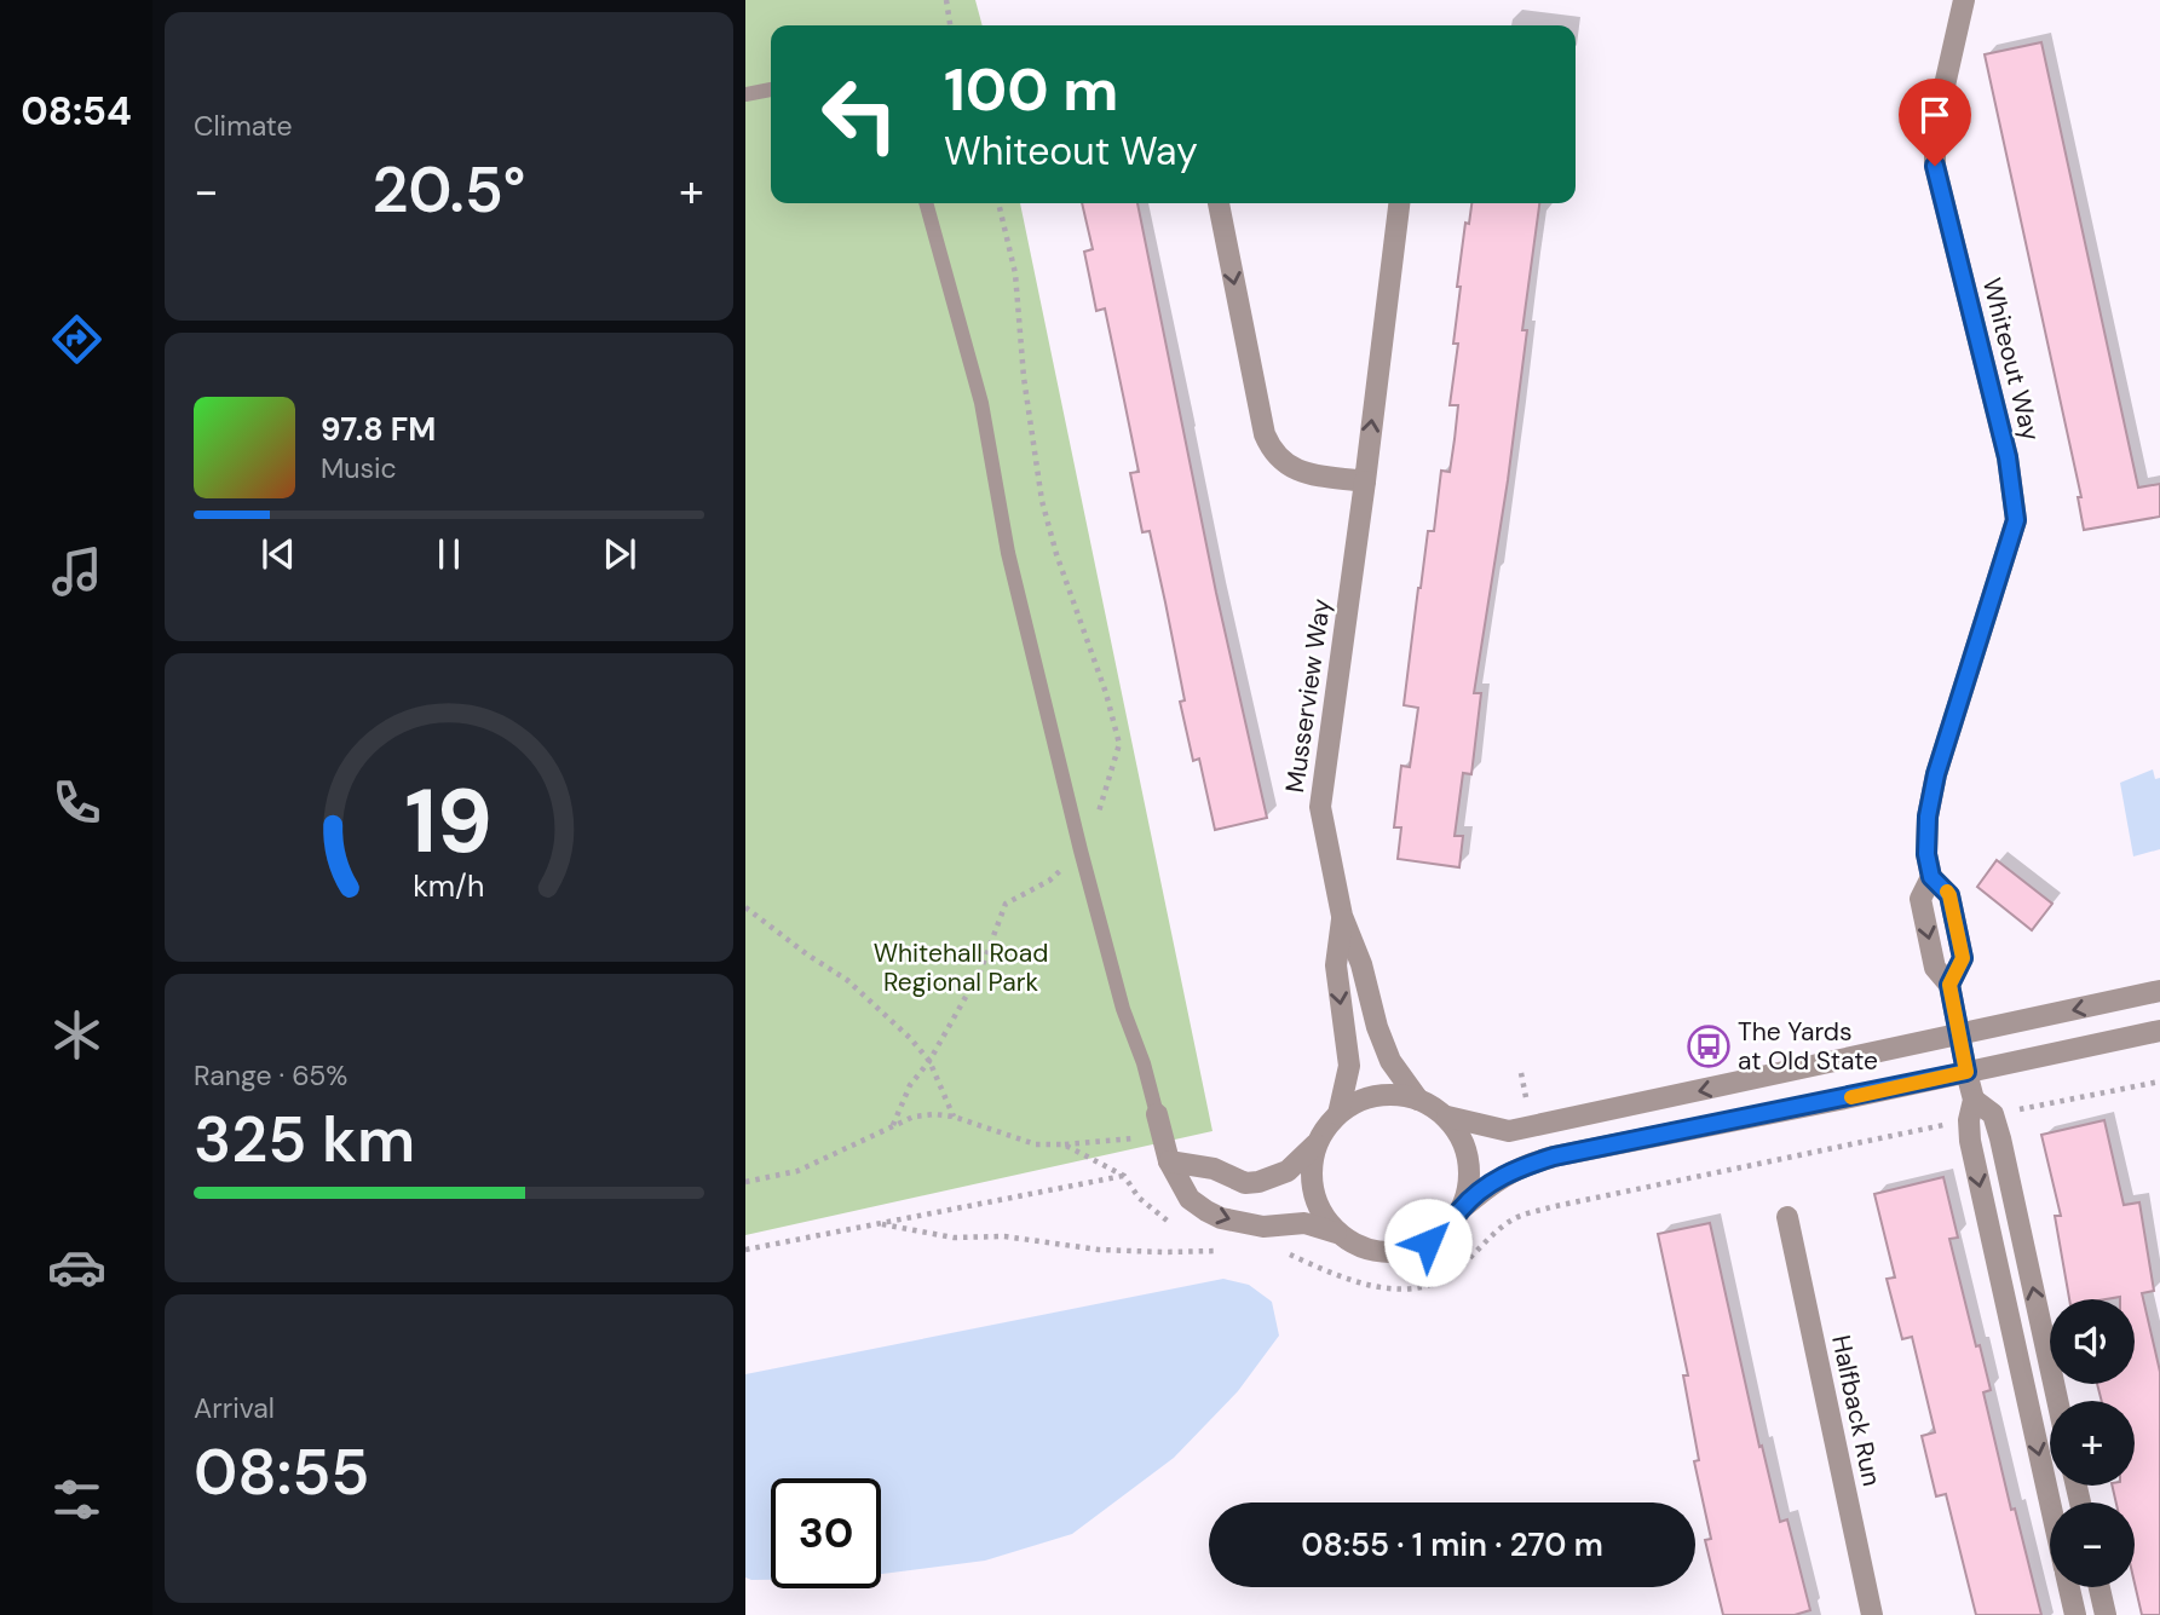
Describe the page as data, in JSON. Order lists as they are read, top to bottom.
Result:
{
  "streets": {
    "street": ["Whiteout Way", "Musserview Way", "Halfback Run"]
  },
  "parks": ["Whitehall Road Regional Park"],
  "places": {
    "bus stop": ["The Yards at Old State"]
  },
  "page": {
    "tabs": "08:54",
    "tile": [
      "Climate",
      ["Range · 65%", "325 km"],
      ["Arrival", "08:55"]
    ],
    "turn": ["100 m", "Whiteout Way"],
    "heat": ["−", "20.5°", "+"],
    "song": ["97.8 FM", "Music"],
    "map_buttons": ["+", "−"],
    "limit": "30",
    "trip": "08:55 · 1 min · 270 m",
    "gauge": ["19", "km/h"]
  }
}
